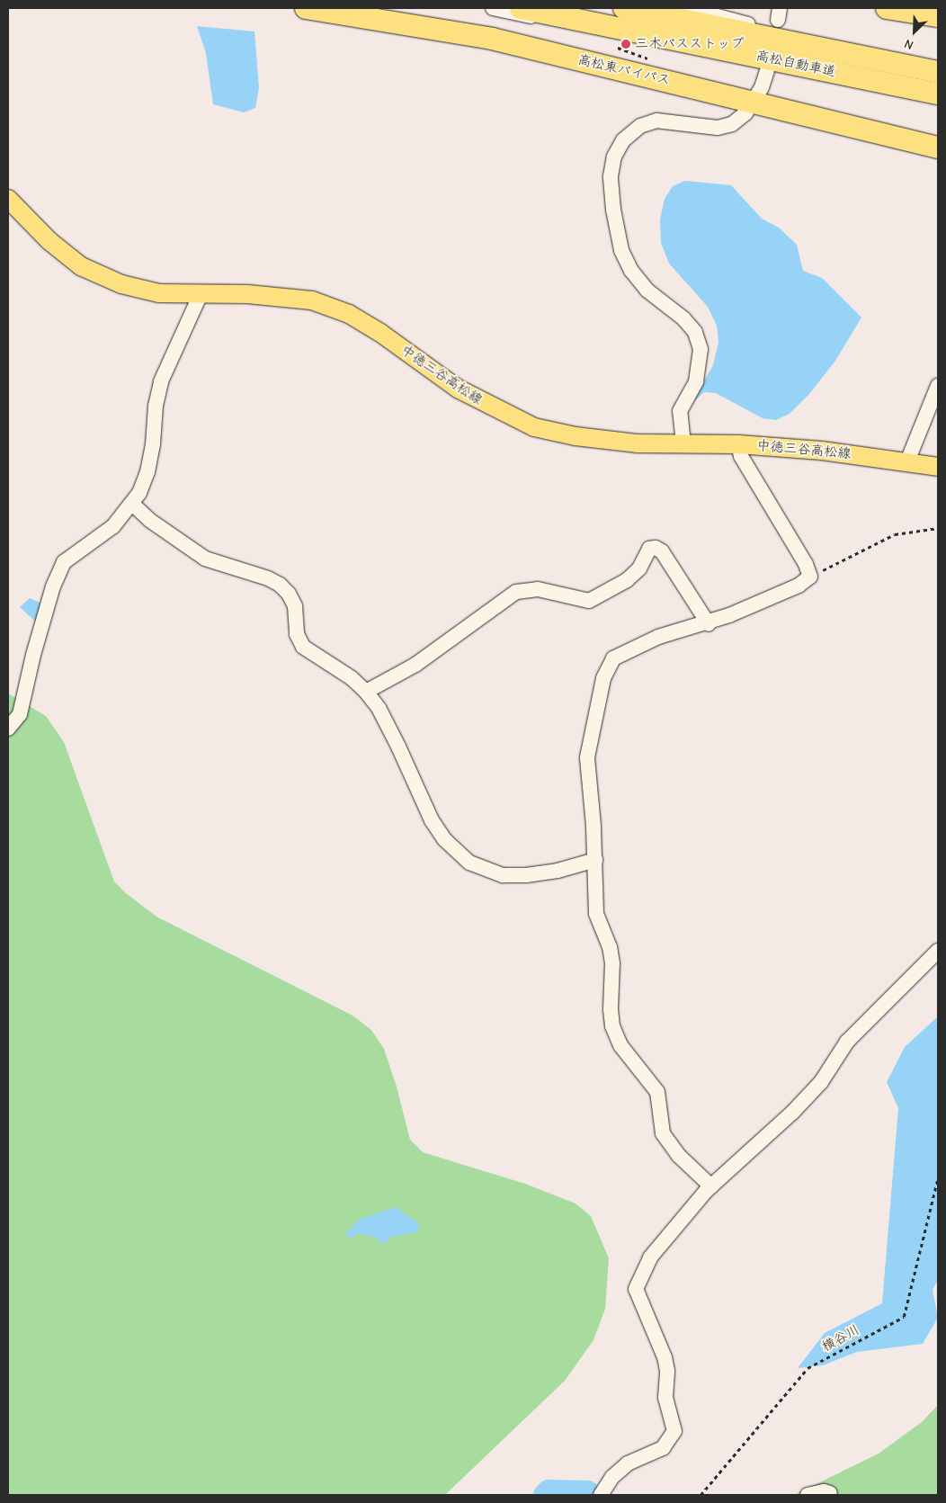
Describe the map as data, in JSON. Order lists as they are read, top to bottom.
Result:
{
  "streets": {
    "highway": ["高松自動車道", "高松東バイパス"],
    "main road": ["中徳三谷高松線"],
    "path": ["横谷川"]
  },
  "places": ["三木バスストップ"],
  "north": "bottom left"
}
